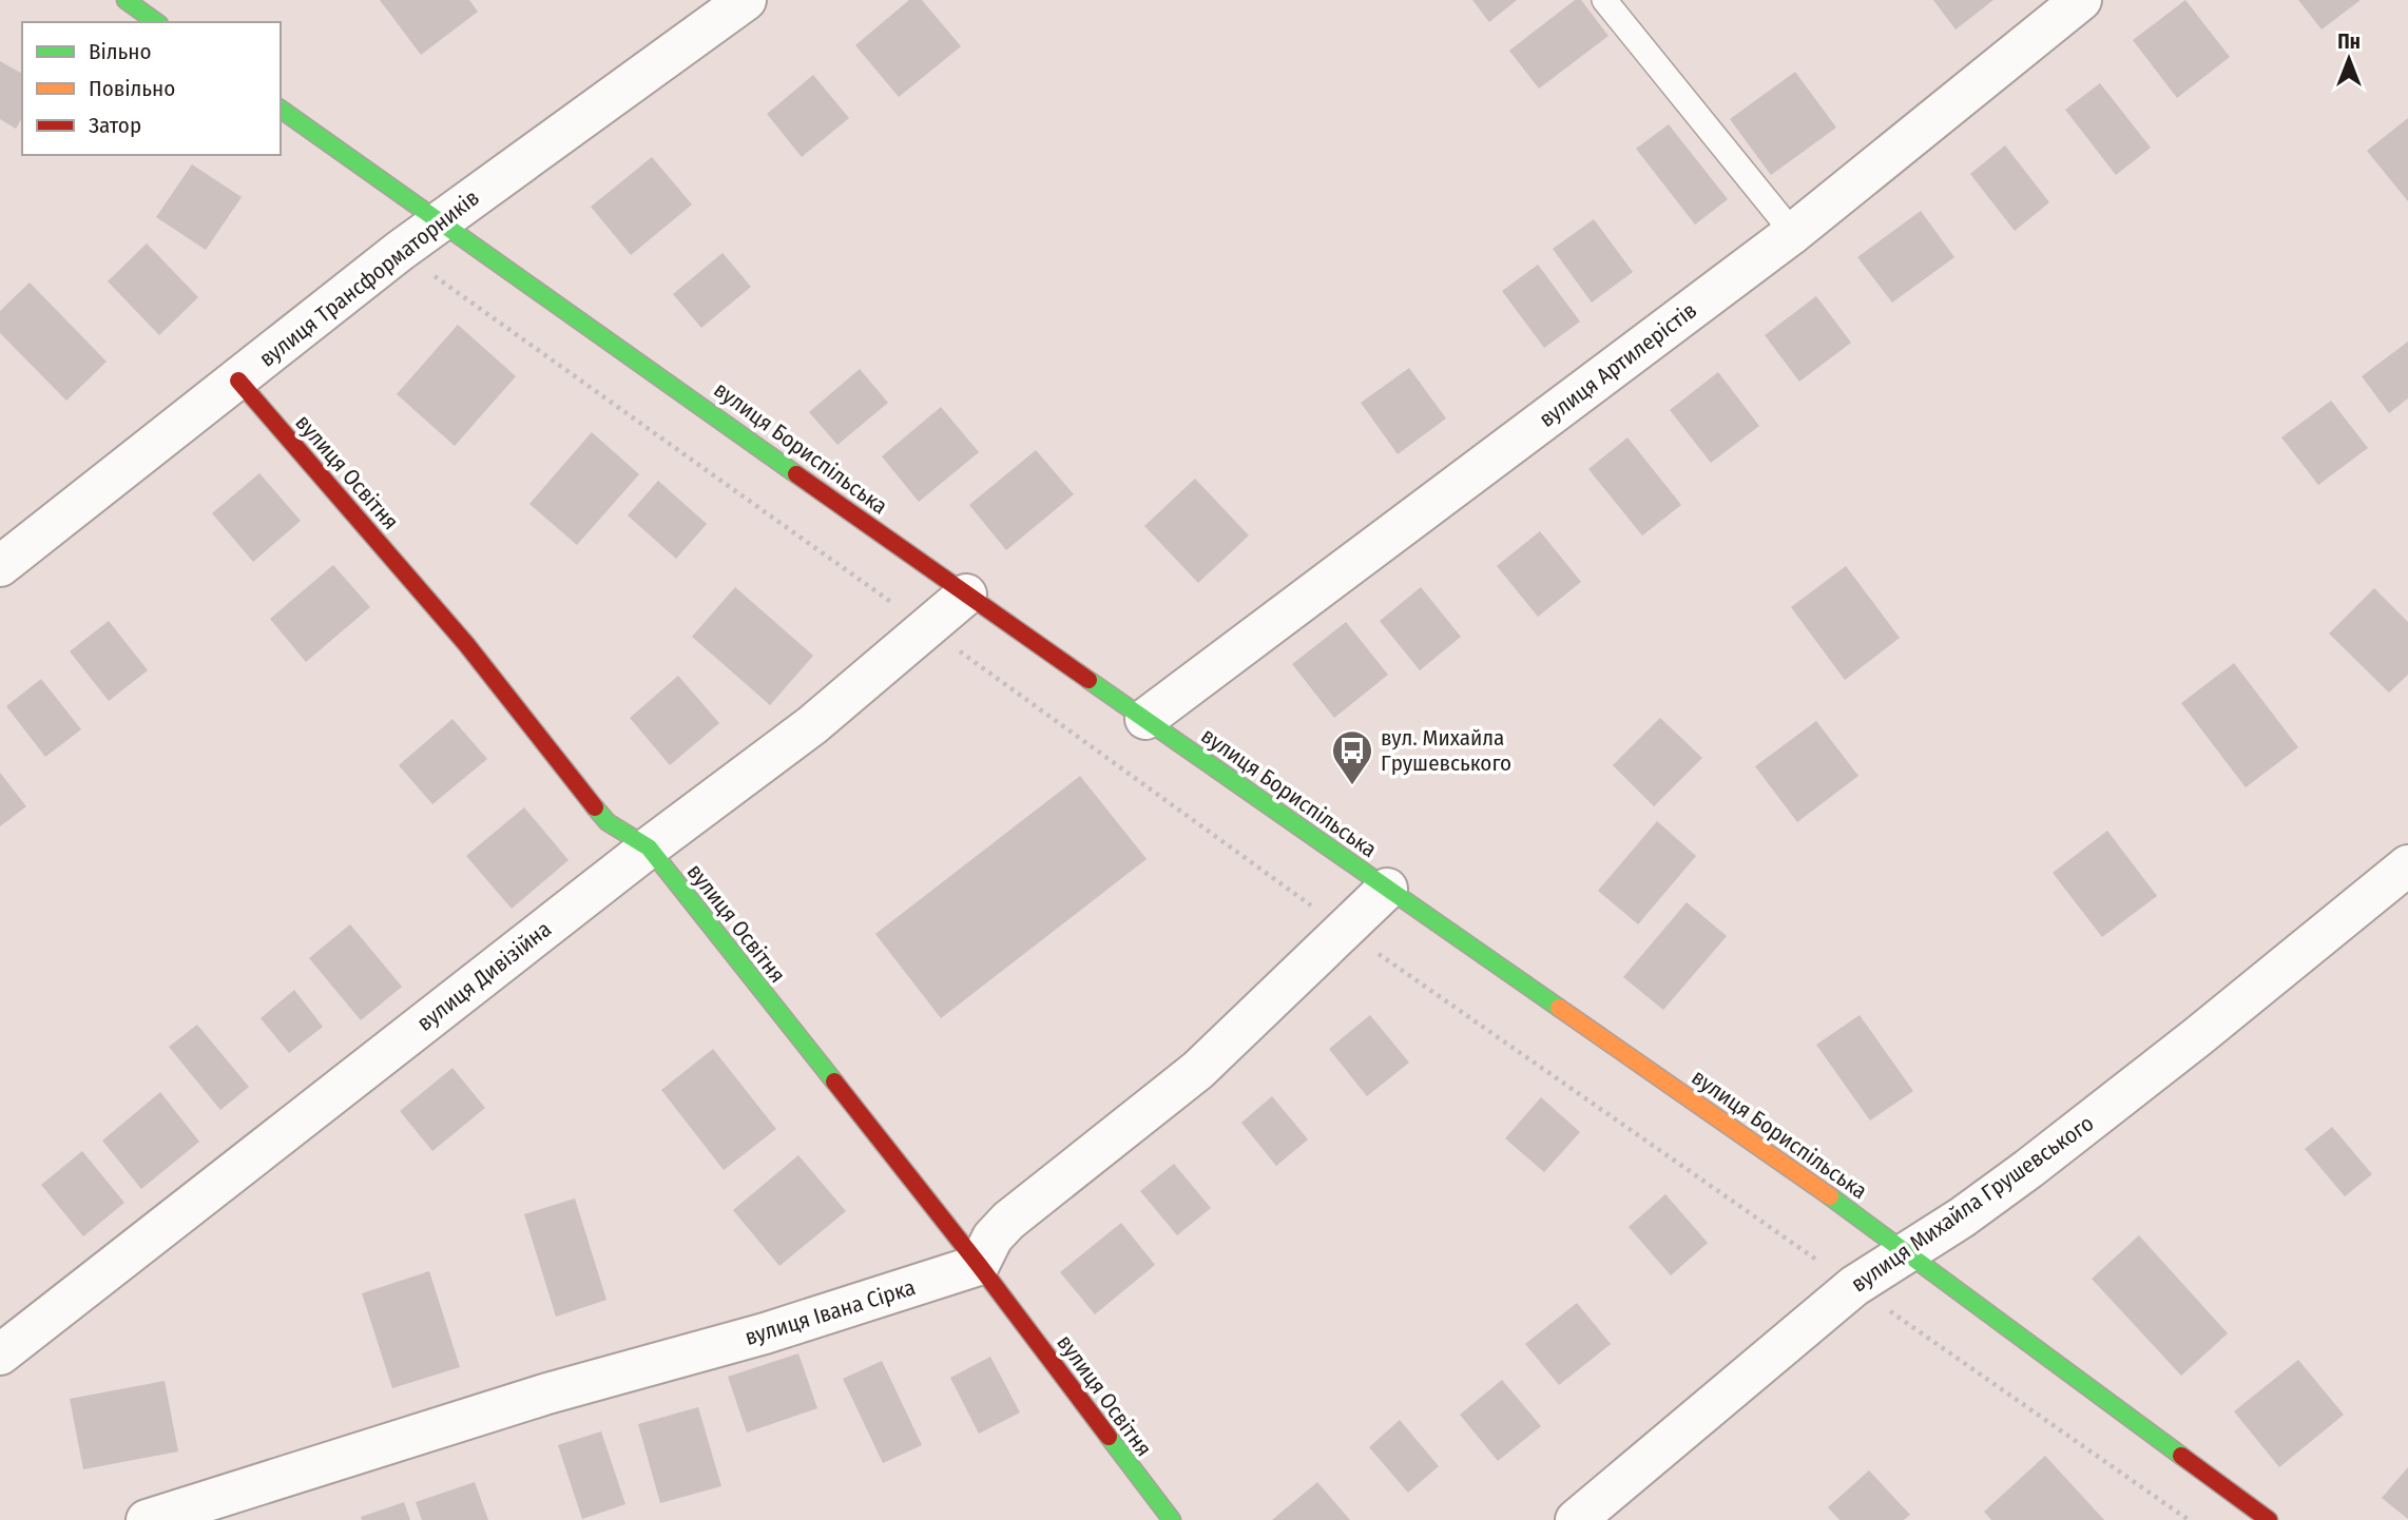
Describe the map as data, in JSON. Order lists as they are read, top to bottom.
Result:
{
  "streets": {
    "main road": ["вулиця Бориспільська", "вулиця Освітня"],
    "street": [
      "вулиця Трансформаторників",
      "вулиця Артилерістів",
      "вулиця Дивізійна",
      "вулиця Михайла Грушевського",
      "вулиця Івана Сірка"
    ]
  },
  "crossings": [
    ["вулиця Трансформаторників", "вулиця Бориспільська"],
    ["вулиця Трансформаторників", "вулиця Освітня"],
    ["вулиця Артилерістів", "вулиця Бориспільська"],
    ["вулиця Бориспільська", "вулиця Дивізійна"],
    ["вулиця Бориспільська", "вулиця Михайла Грушевського"],
    ["вулиця Освітня", "вулиця Дивізійна"],
    ["вулиця Освітня", "вулиця Івана Сірка"]
  ],
  "places": {
    "bus stop": ["вул. Михайла Грушевського"]
  },
  "legend": ["Вільно", "Повільно", "Затор"],
  "north": "top"
}
